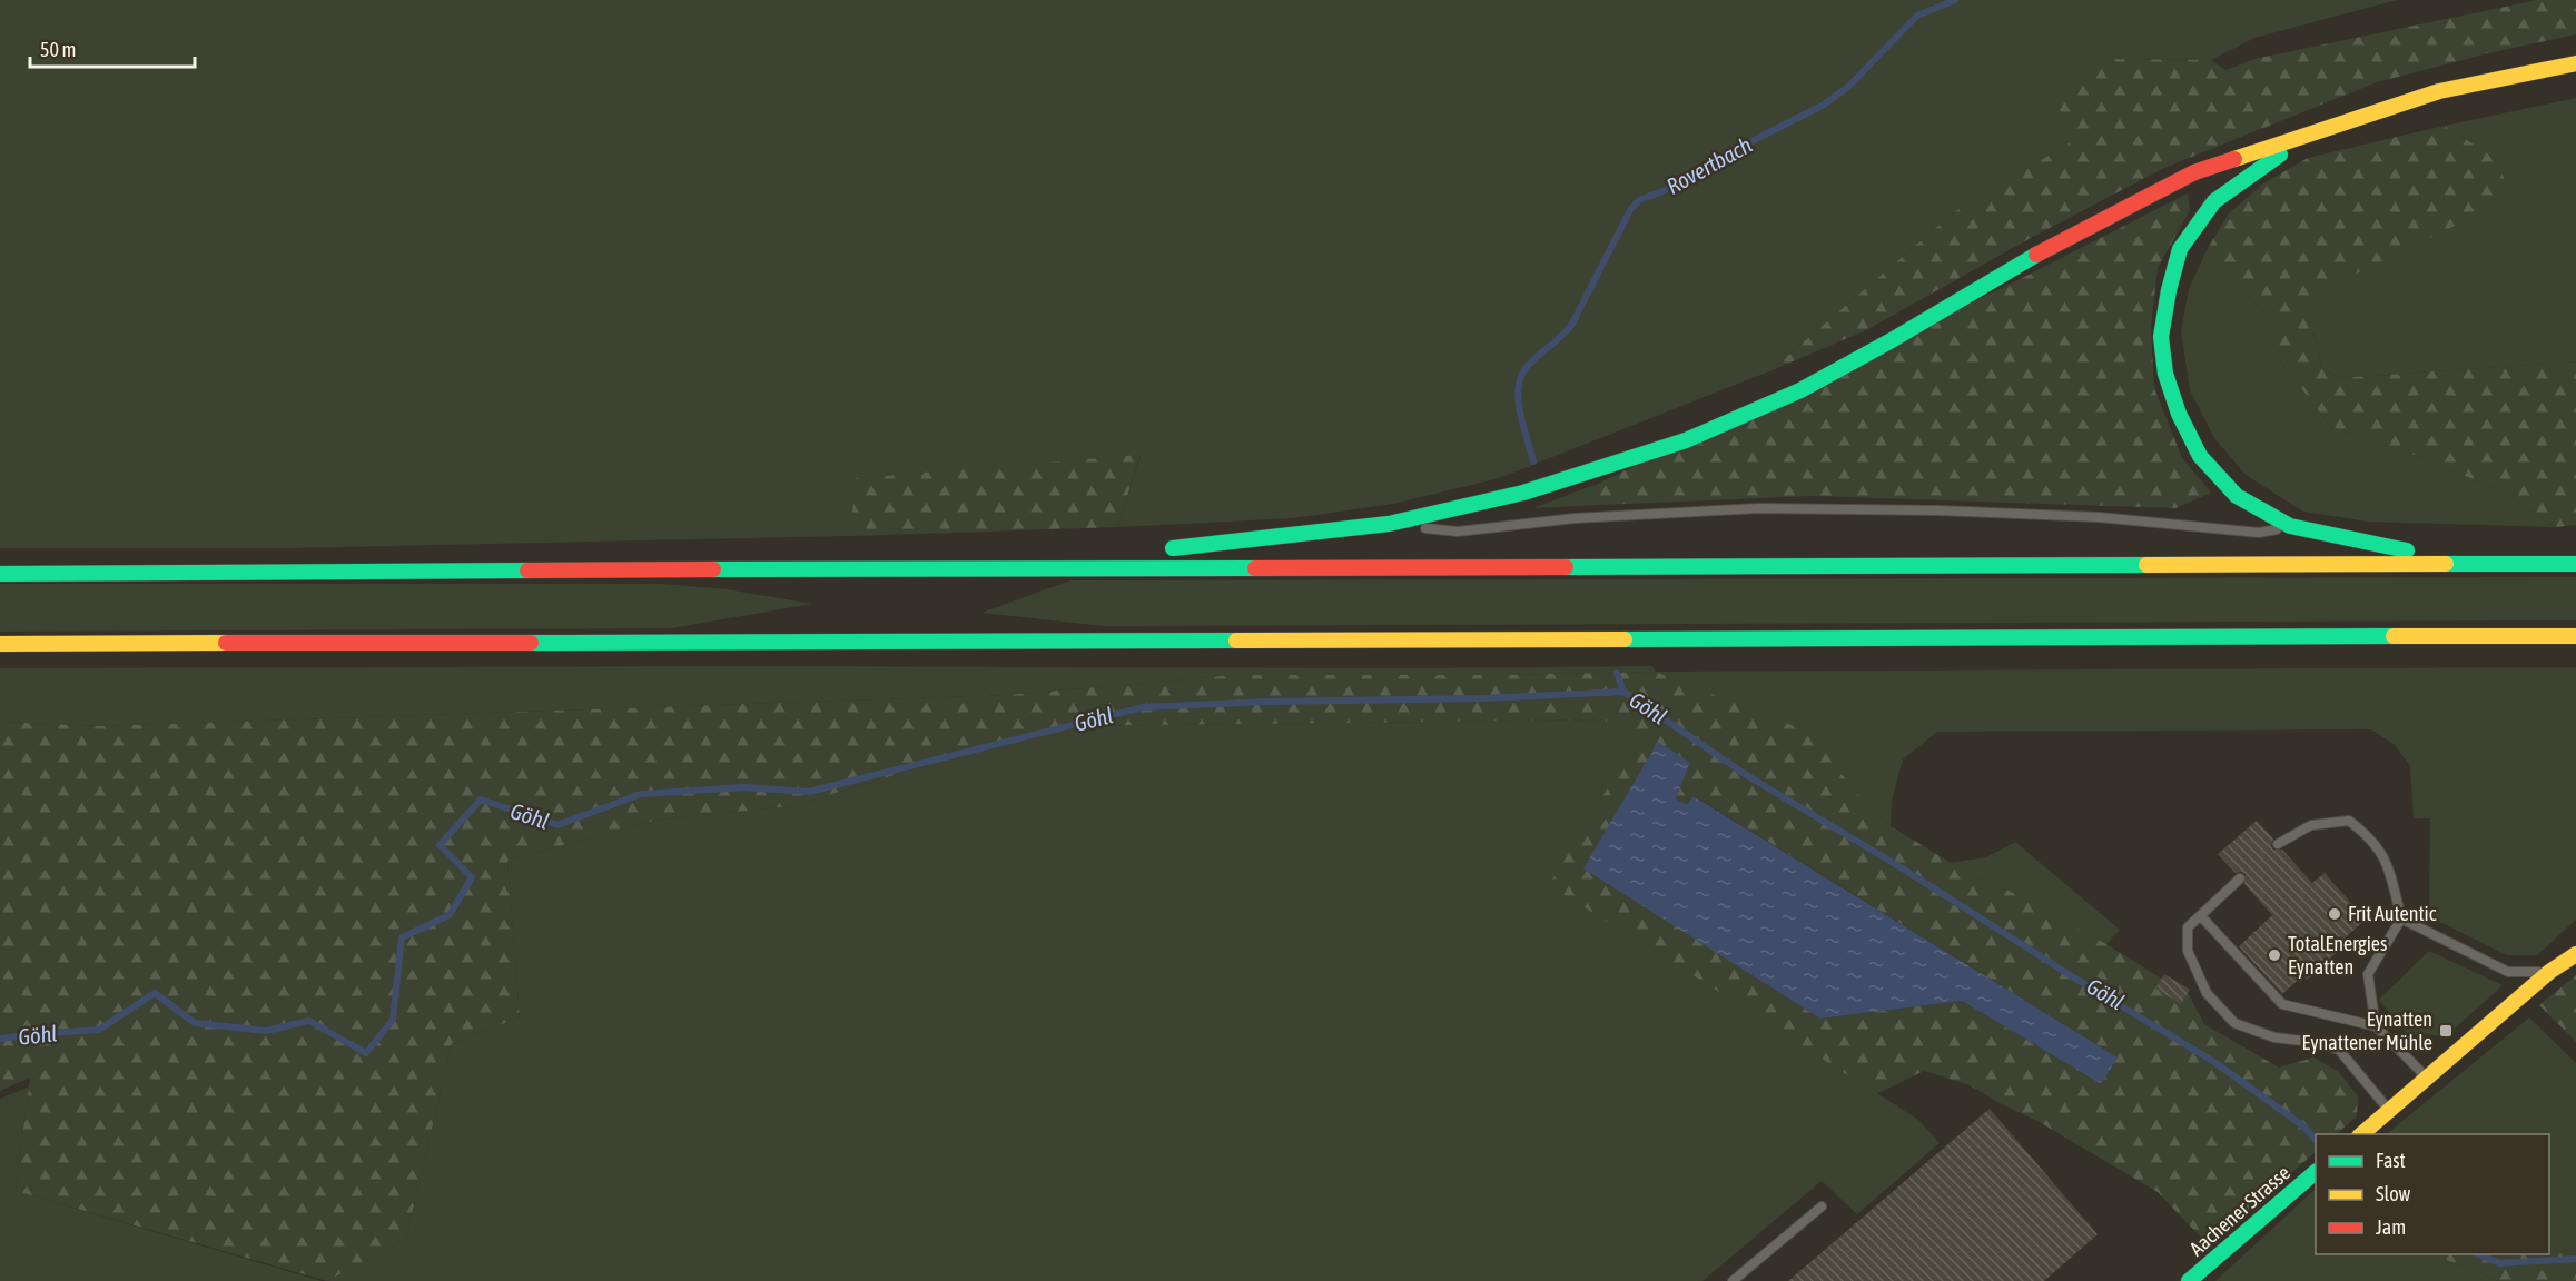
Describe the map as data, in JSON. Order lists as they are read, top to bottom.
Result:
{
  "streets": {
    "main road": ["Aachener Strasse"]
  },
  "water": ["Rovertbach", "Göhl"],
  "places": {
    "other": ["Frit Autentic", "TotalEnergies Eynatten"],
    "transit": ["Eynatten Eynattener Mühle"]
  },
  "legend": ["Fast", "Slow", "Jam"],
  "scale_bar": "50 m"
}
